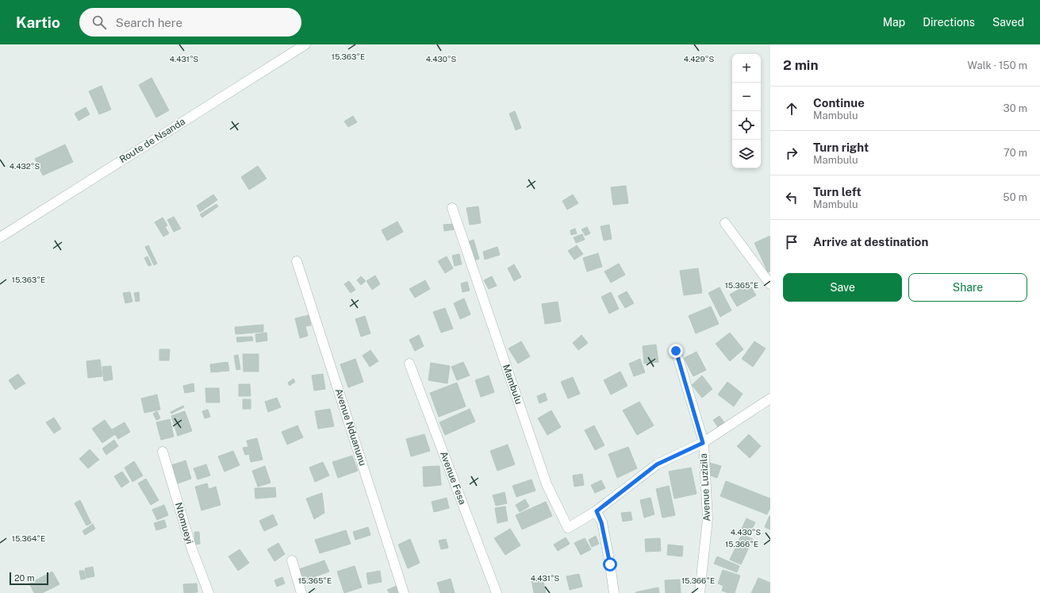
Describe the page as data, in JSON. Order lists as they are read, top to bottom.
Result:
{
  "streets": {
    "street": [
      "Route de Nsanda",
      "Mambulu",
      "Avenue Nduanunu",
      "Avenue Fesa",
      "Avenue Luzizila",
      "Ntomueyi"
    ]
  },
  "crossings": [
    ["Mambulu", "Avenue Luzizila"]
  ],
  "scale_bar": "20 m",
  "page": {
    "header": "Kartio",
    "search": "Search here",
    "nav": ["Map", "Directions", "Saved"],
    "heading": ["2 min", "Walk · 150 m"],
    "map_buttons": ["+", "−"],
    "list": [
      ["Continue", "Mambulu", "30 m"],
      ["Turn right", "Mambulu", "70 m"],
      ["Turn left", "Mambulu", "50 m"],
      "Arrive at destination"
    ],
    "buttons": ["Save", "Share"],
    "scale": "20 m"
  },
  "coordinates": [
    "15.363°E",
    "4.429°S",
    "4.431°S",
    "4.430°S",
    "4.432°S",
    "15.365°E",
    "15.364°E",
    "15.366°E"
  ]
}
